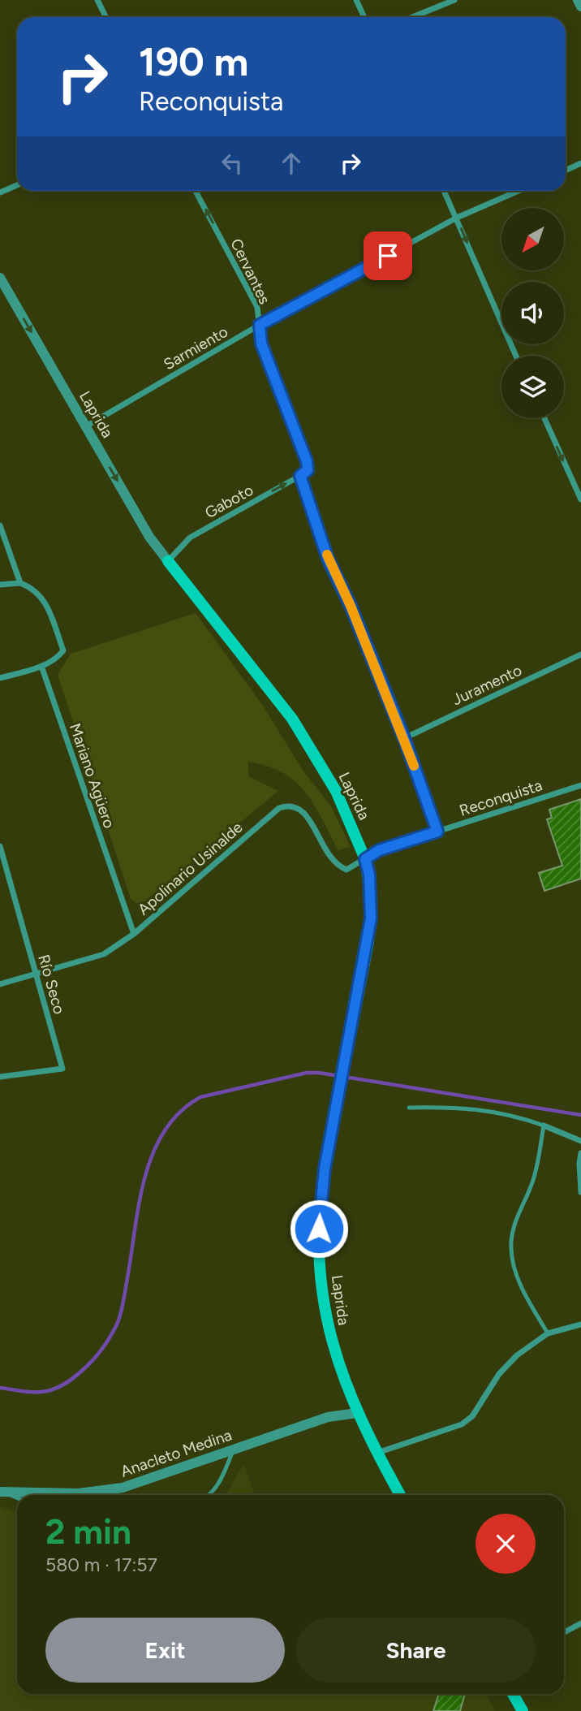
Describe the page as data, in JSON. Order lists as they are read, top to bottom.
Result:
{
  "streets": {
    "main road": ["Laprida"],
    "street": [
      "Cervantes",
      "Sarmiento",
      "Gaboto",
      "Juramento",
      "Mariano Agüero",
      "Reconquista",
      "Apolinario Usinalde",
      "Río Seco",
      "Anacleto Medina"
    ]
  },
  "crossings": [
    ["Cervantes", "Sarmiento"],
    ["Cervantes", "Gaboto"],
    ["Sarmiento", "Laprida"],
    ["Laprida", "Gaboto"],
    ["Laprida", "Reconquista"],
    ["Laprida", "Apolinario Usinalde"],
    ["Laprida", "Anacleto Medina"],
    ["Mariano Agüero", "Apolinario Usinalde"],
    ["Reconquista", "Apolinario Usinalde"],
    ["Apolinario Usinalde", "Río Seco"]
  ],
  "one_way": ["Cervantes", "Gaboto"],
  "north": "bottom left",
  "page": {
    "turn": ["190 m", "Reconquista"],
    "heading": ["2 min", "580 m · 17:57"],
    "buttons": ["Exit", "Share"]
  }
}
